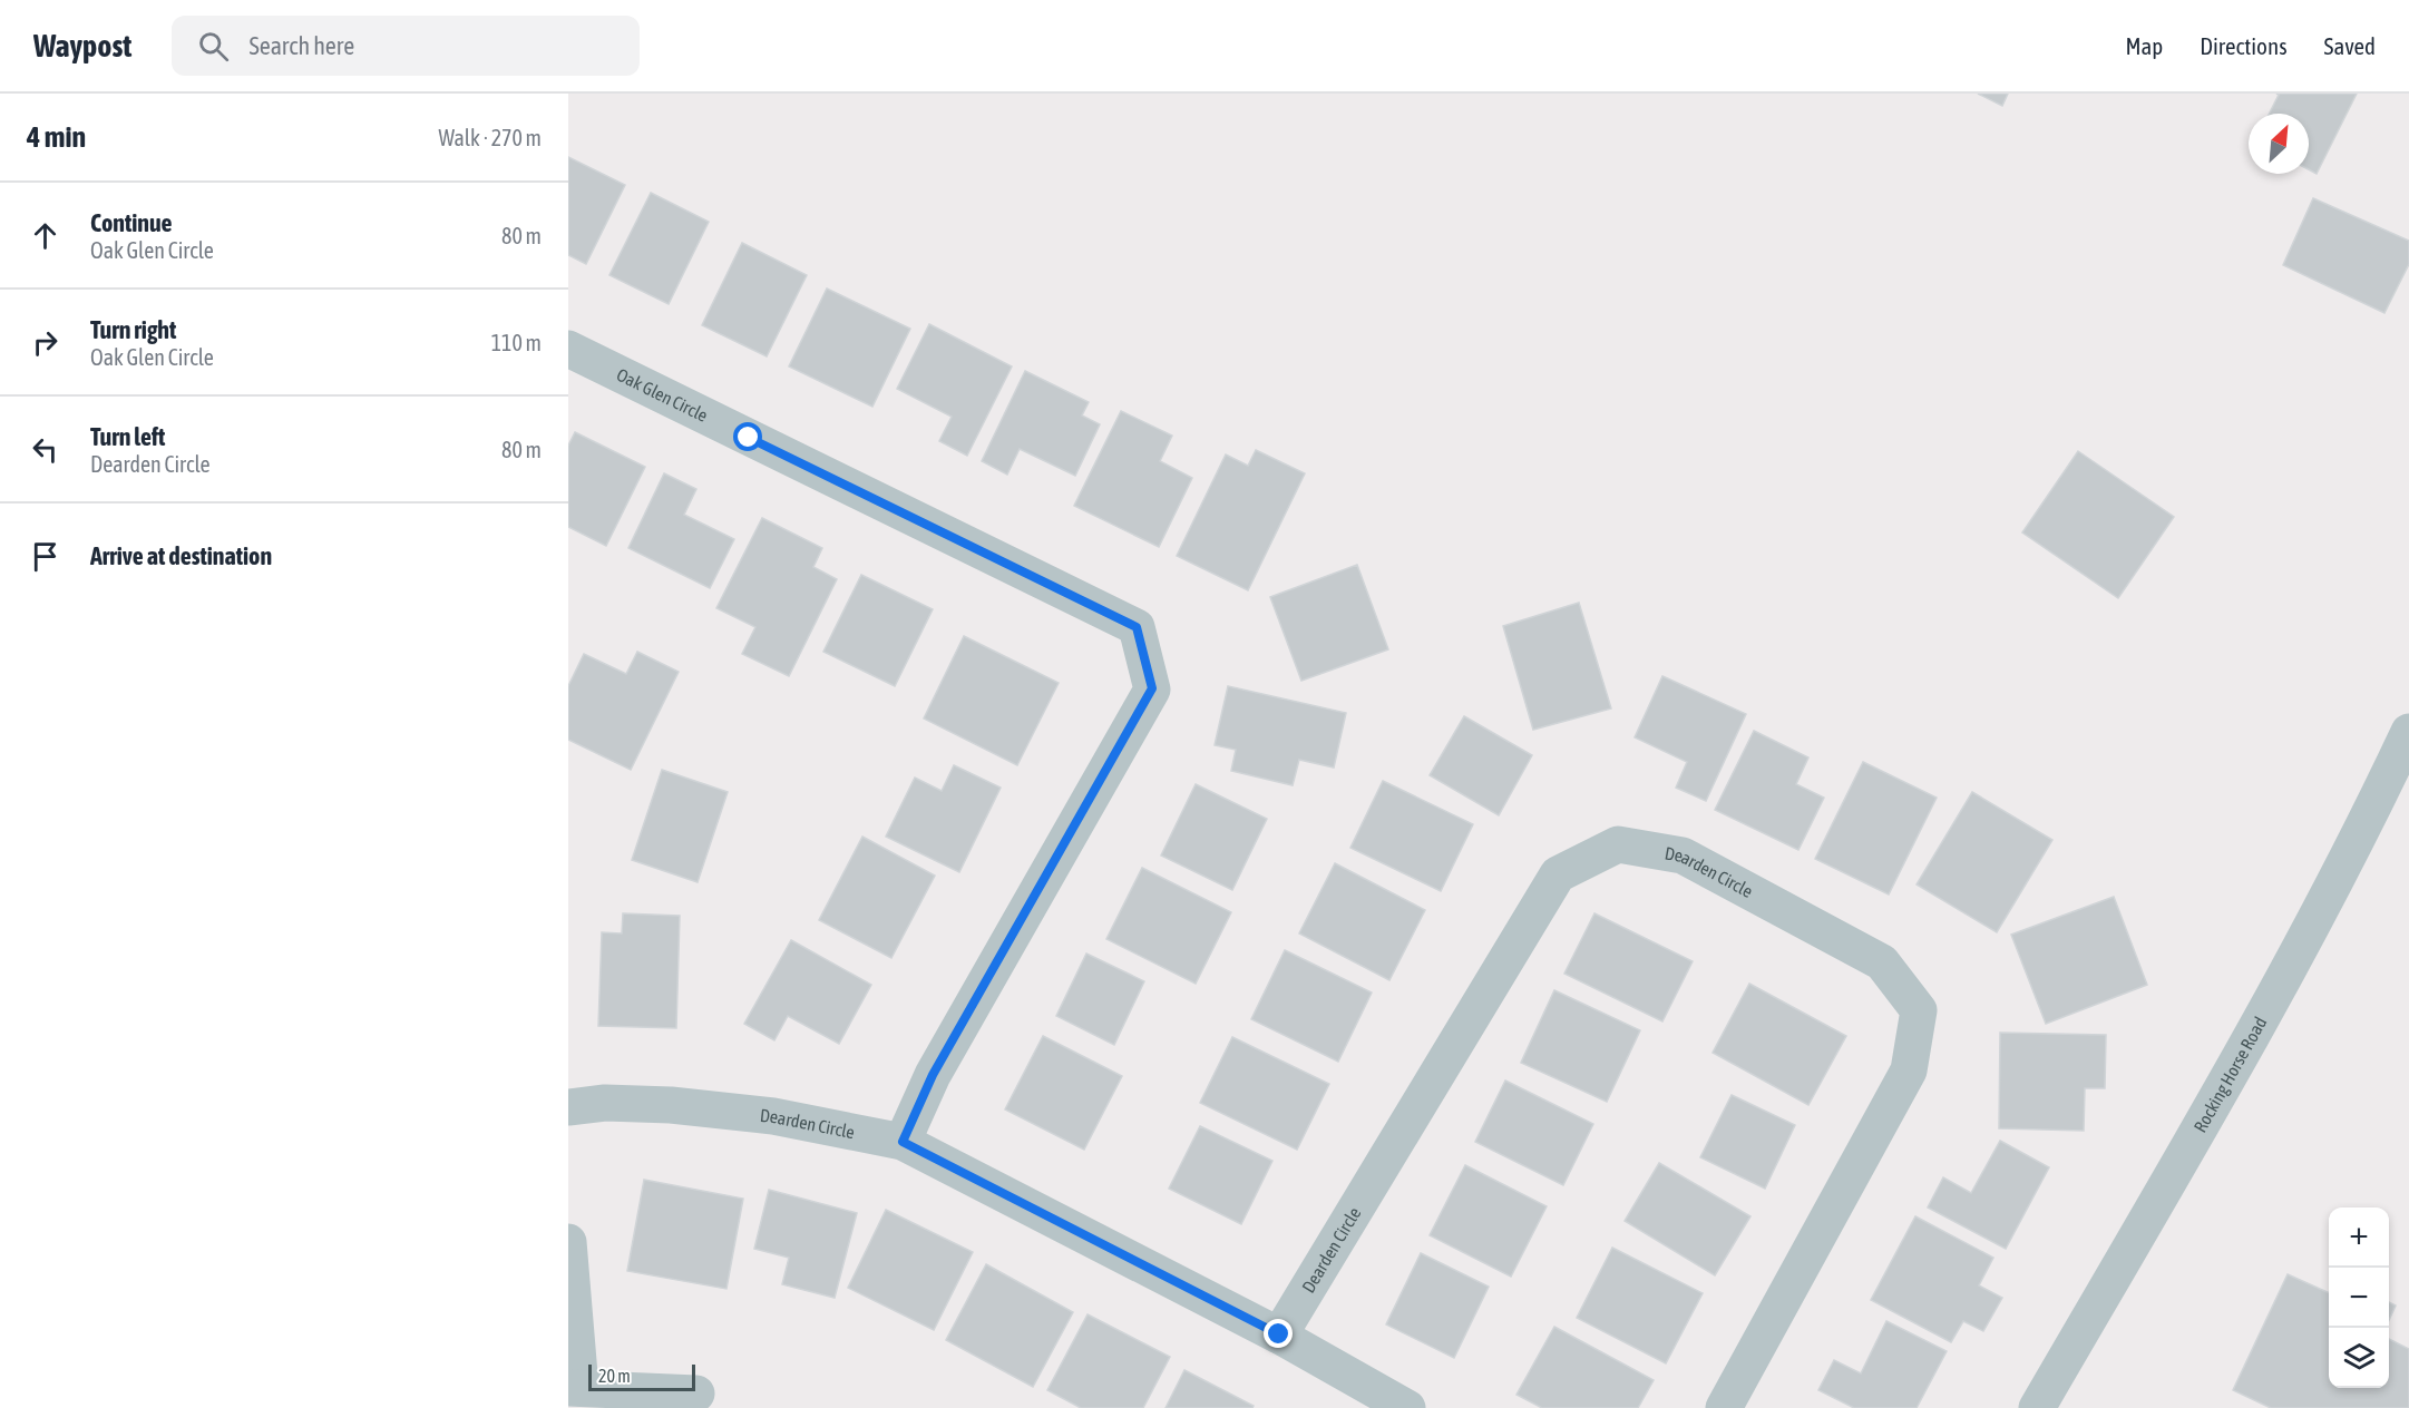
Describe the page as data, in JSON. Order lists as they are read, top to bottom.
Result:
{
  "streets": {
    "street": ["Oak Glen Circle", "Dearden Circle", "Rocking Horse Road"]
  },
  "crossings": [
    ["Oak Glen Circle", "Dearden Circle"]
  ],
  "scale_bar": "20 m",
  "north": "top right",
  "page": {
    "header": "Waypost",
    "search": "Search here",
    "nav": ["Map", "Directions", "Saved"],
    "heading": ["4 min", "Walk · 270 m"],
    "list": [
      ["Continue", "Oak Glen Circle", "80 m"],
      ["Turn right", "Oak Glen Circle", "110 m"],
      ["Turn left", "Dearden Circle", "80 m"],
      "Arrive at destination"
    ],
    "map_buttons": ["+", "−"],
    "scale": "20 m"
  }
}
